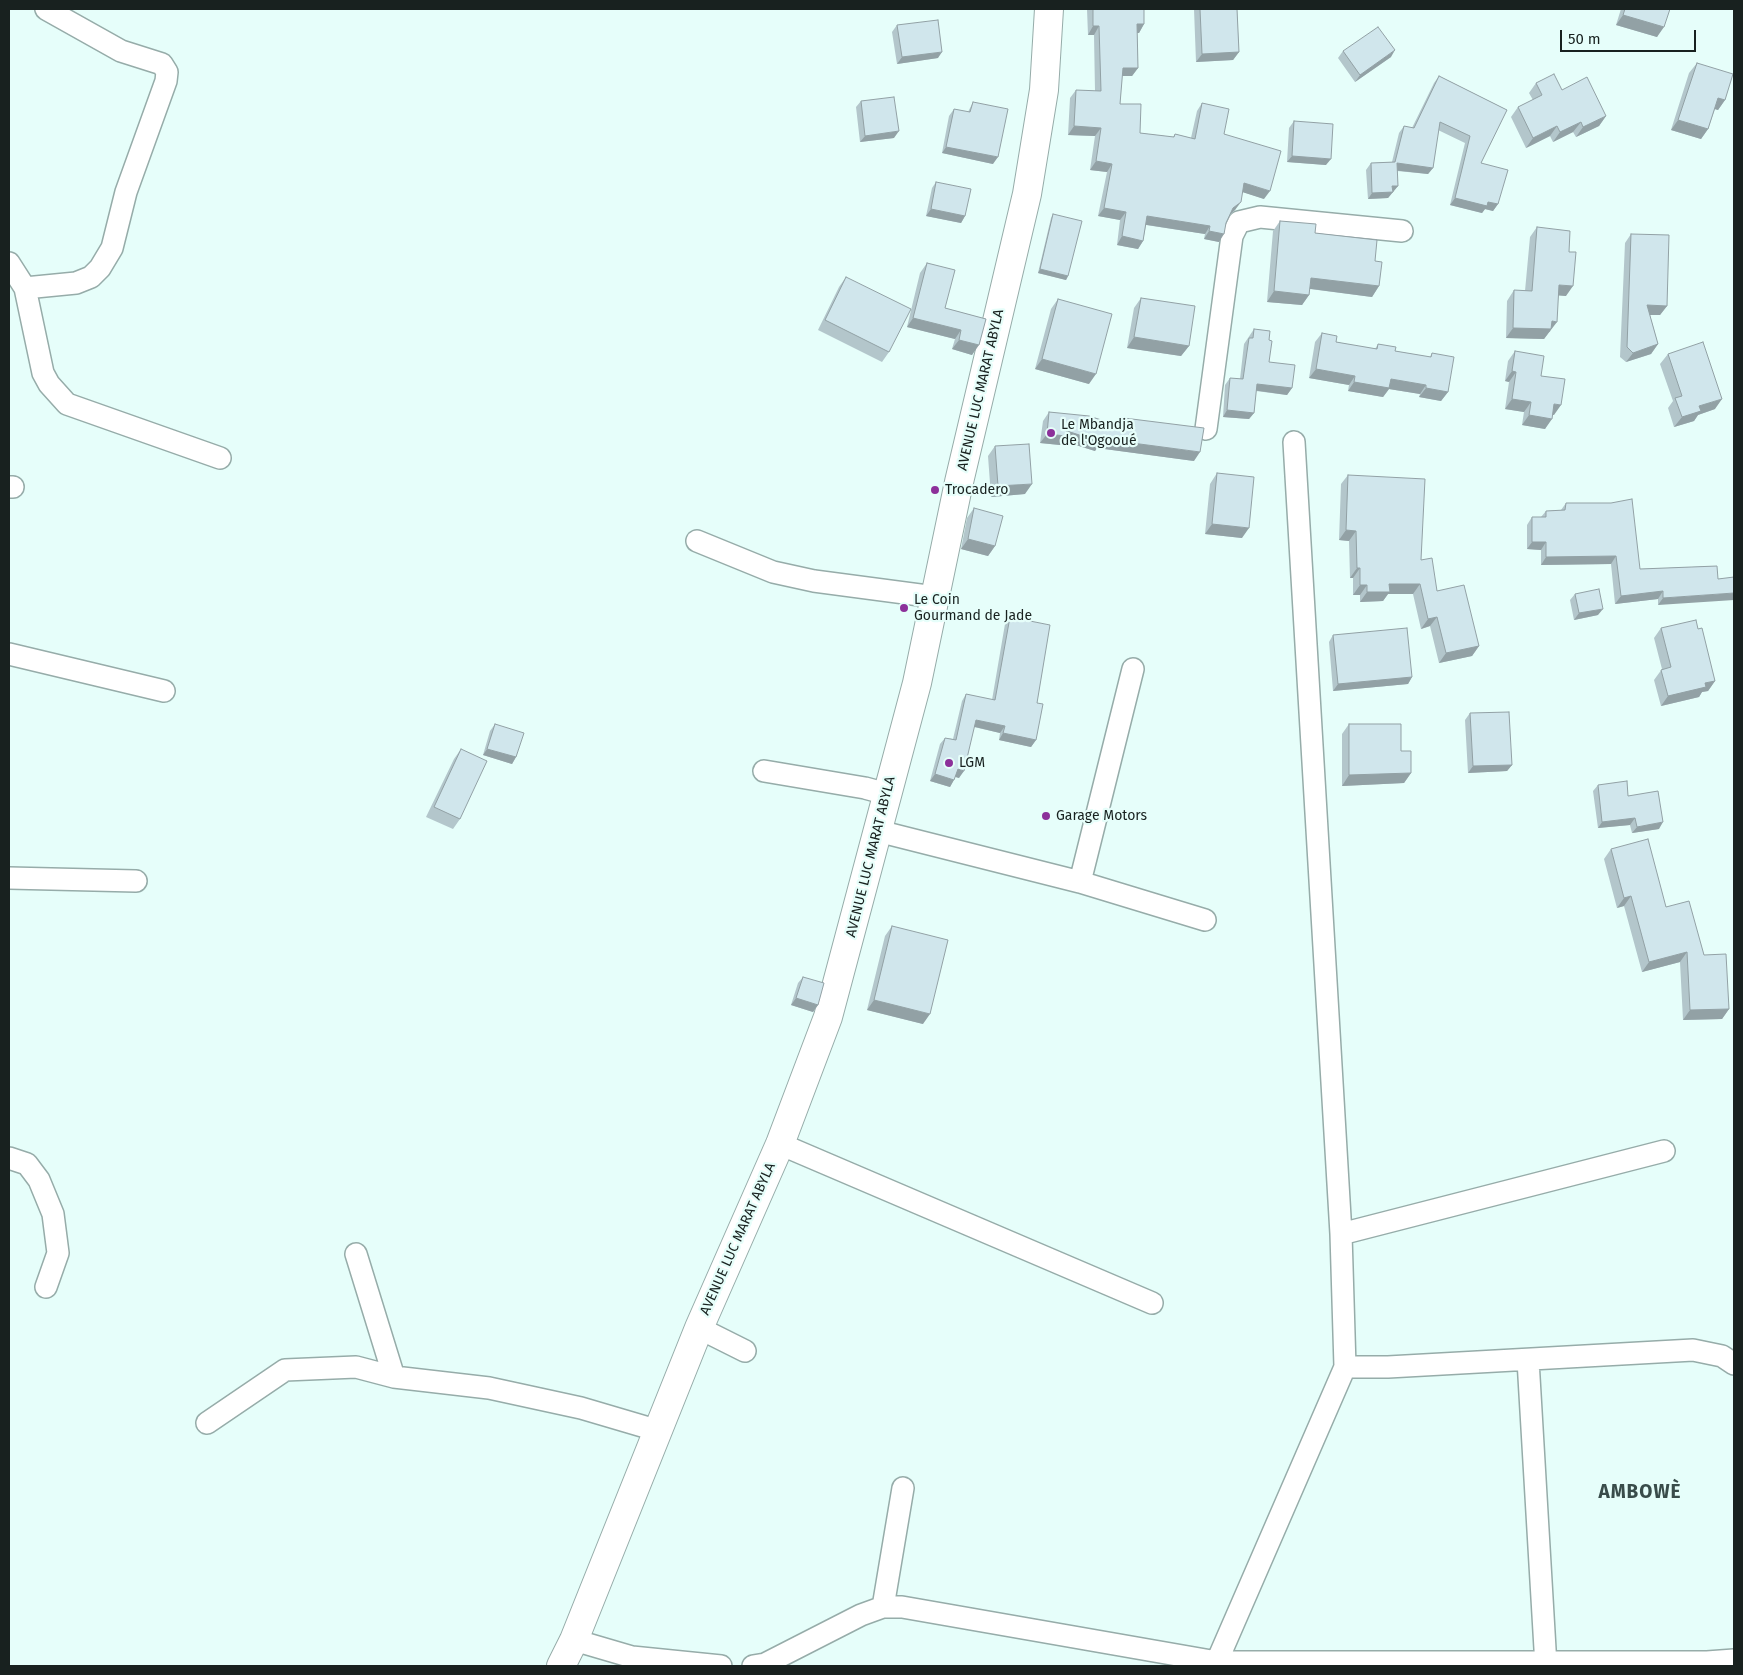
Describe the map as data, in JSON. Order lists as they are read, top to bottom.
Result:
{
  "streets": {
    "street": ["AVENUE LUC MARAT ABYLA"]
  },
  "districts": ["AMBOWÈ"],
  "places": [
    "Le Mbandja de l'Ogooué",
    "Trocadero",
    "Le Coin Gourmand de Jade",
    "LGM",
    "Garage Motors"
  ],
  "scale_bar": "50 m"
}
